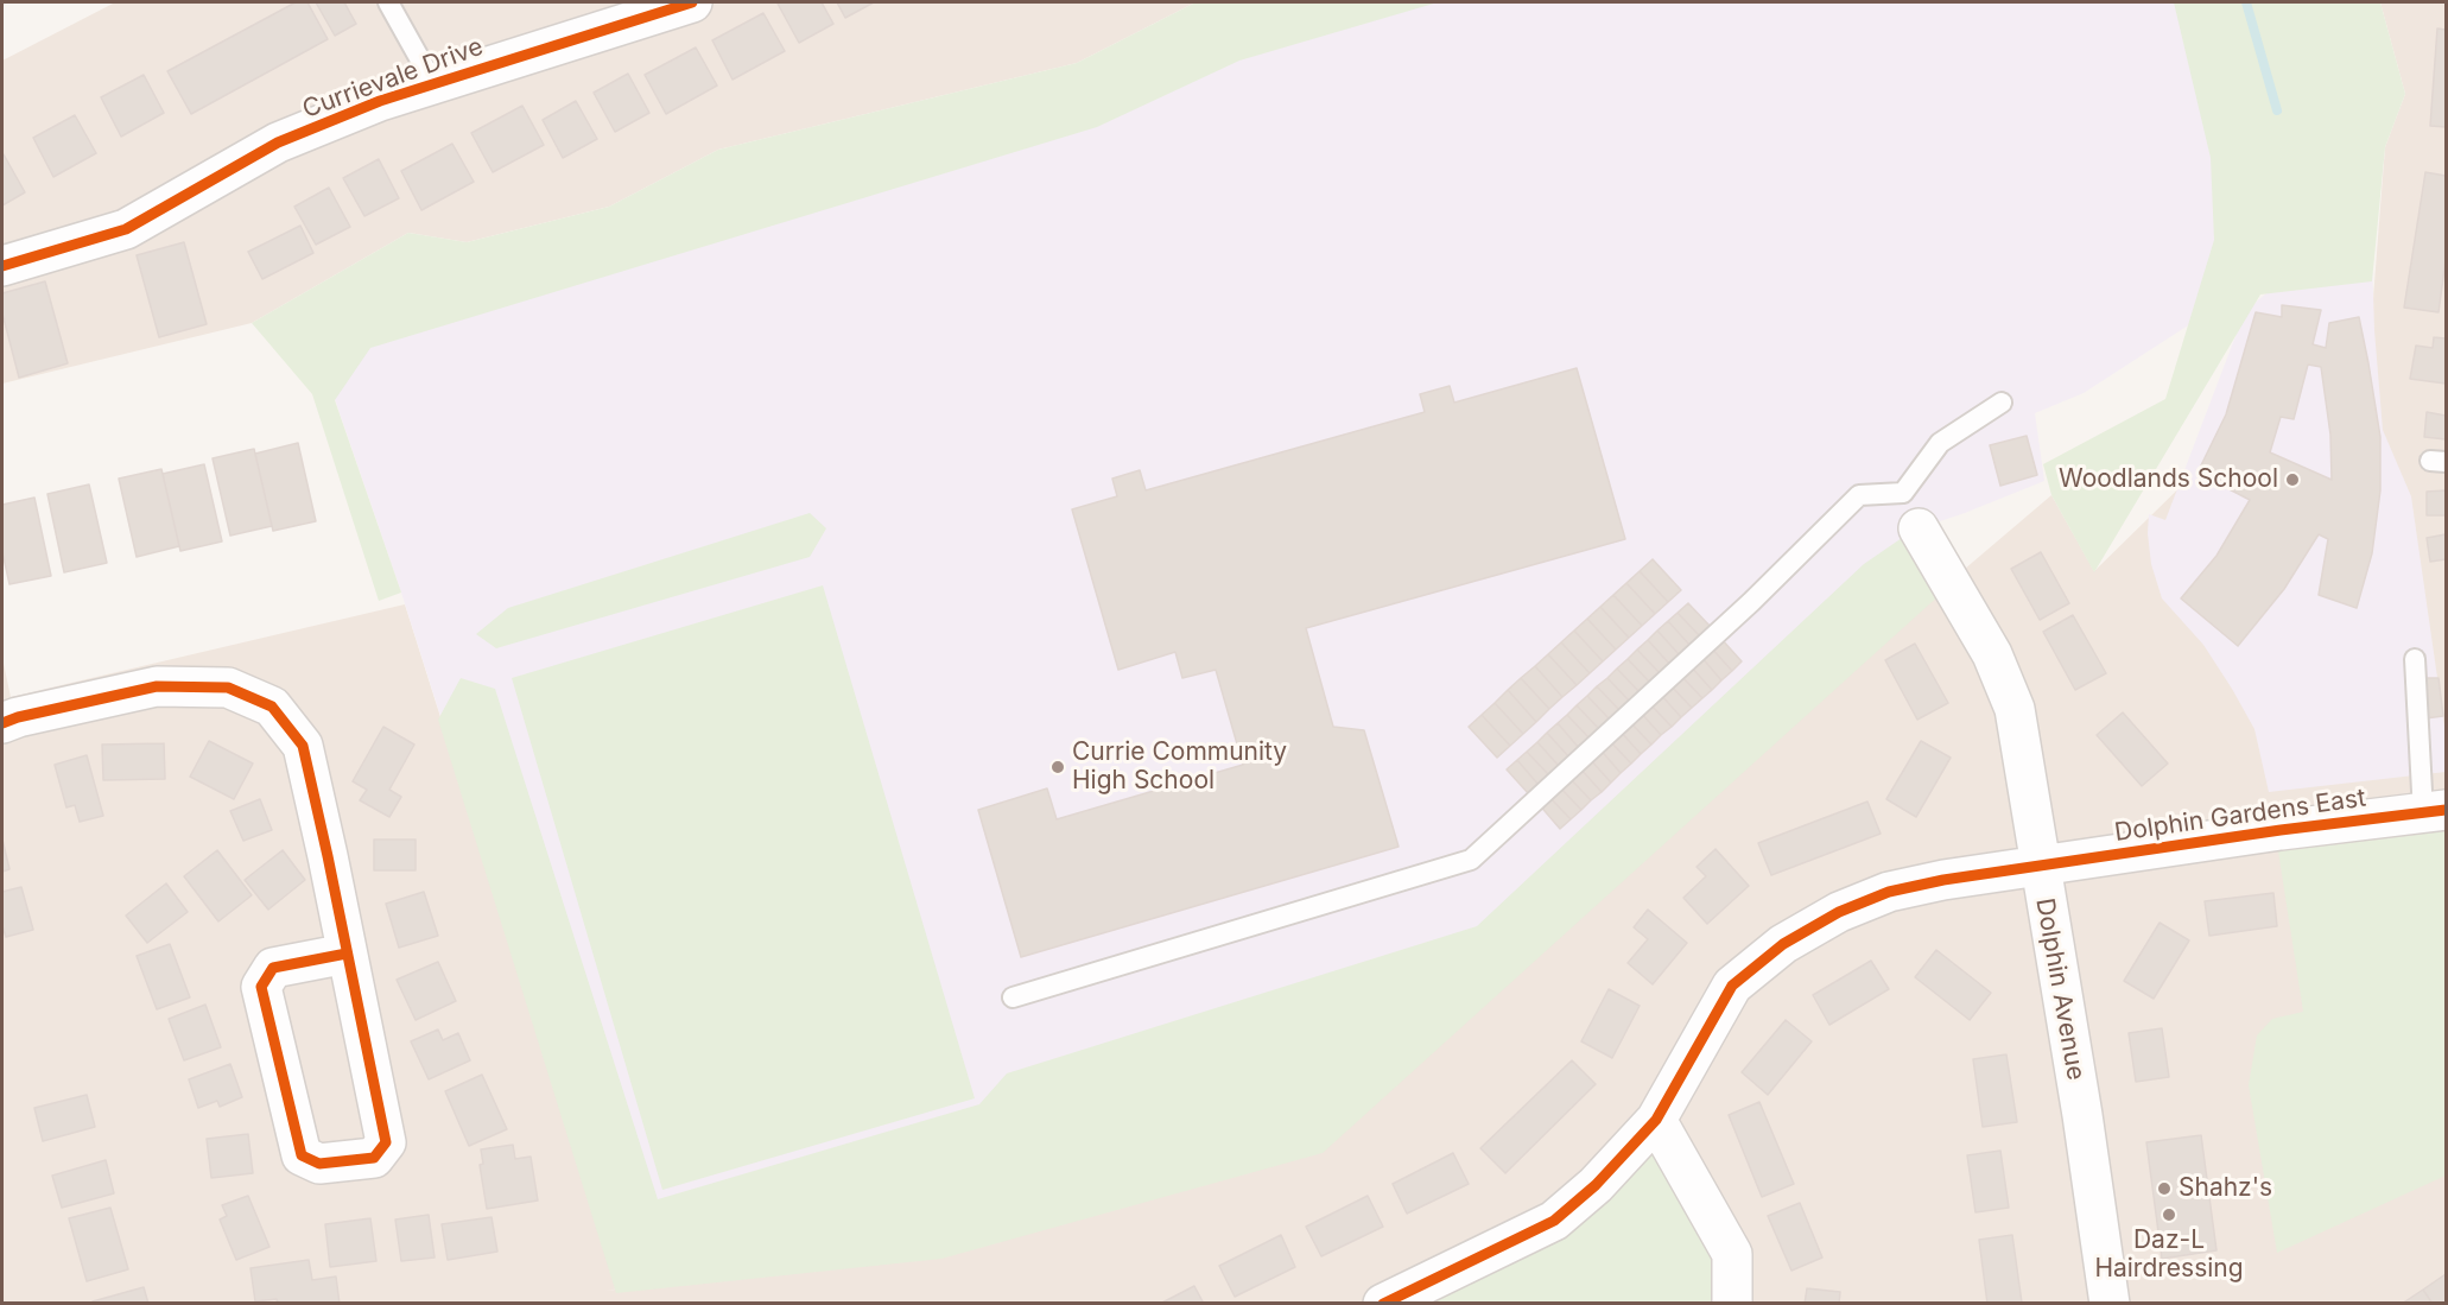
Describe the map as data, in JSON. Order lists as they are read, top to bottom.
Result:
{
  "streets": {
    "street": ["Currievale Drive", "Dolphin Gardens East", "Dolphin Avenue"]
  },
  "crossings": [
    ["Dolphin Gardens East", "Dolphin Avenue"]
  ],
  "places": [
    "Woodlands School",
    "Currie Community High School",
    "Shahz's",
    "Daz-L Hairdressing"
  ]
}
